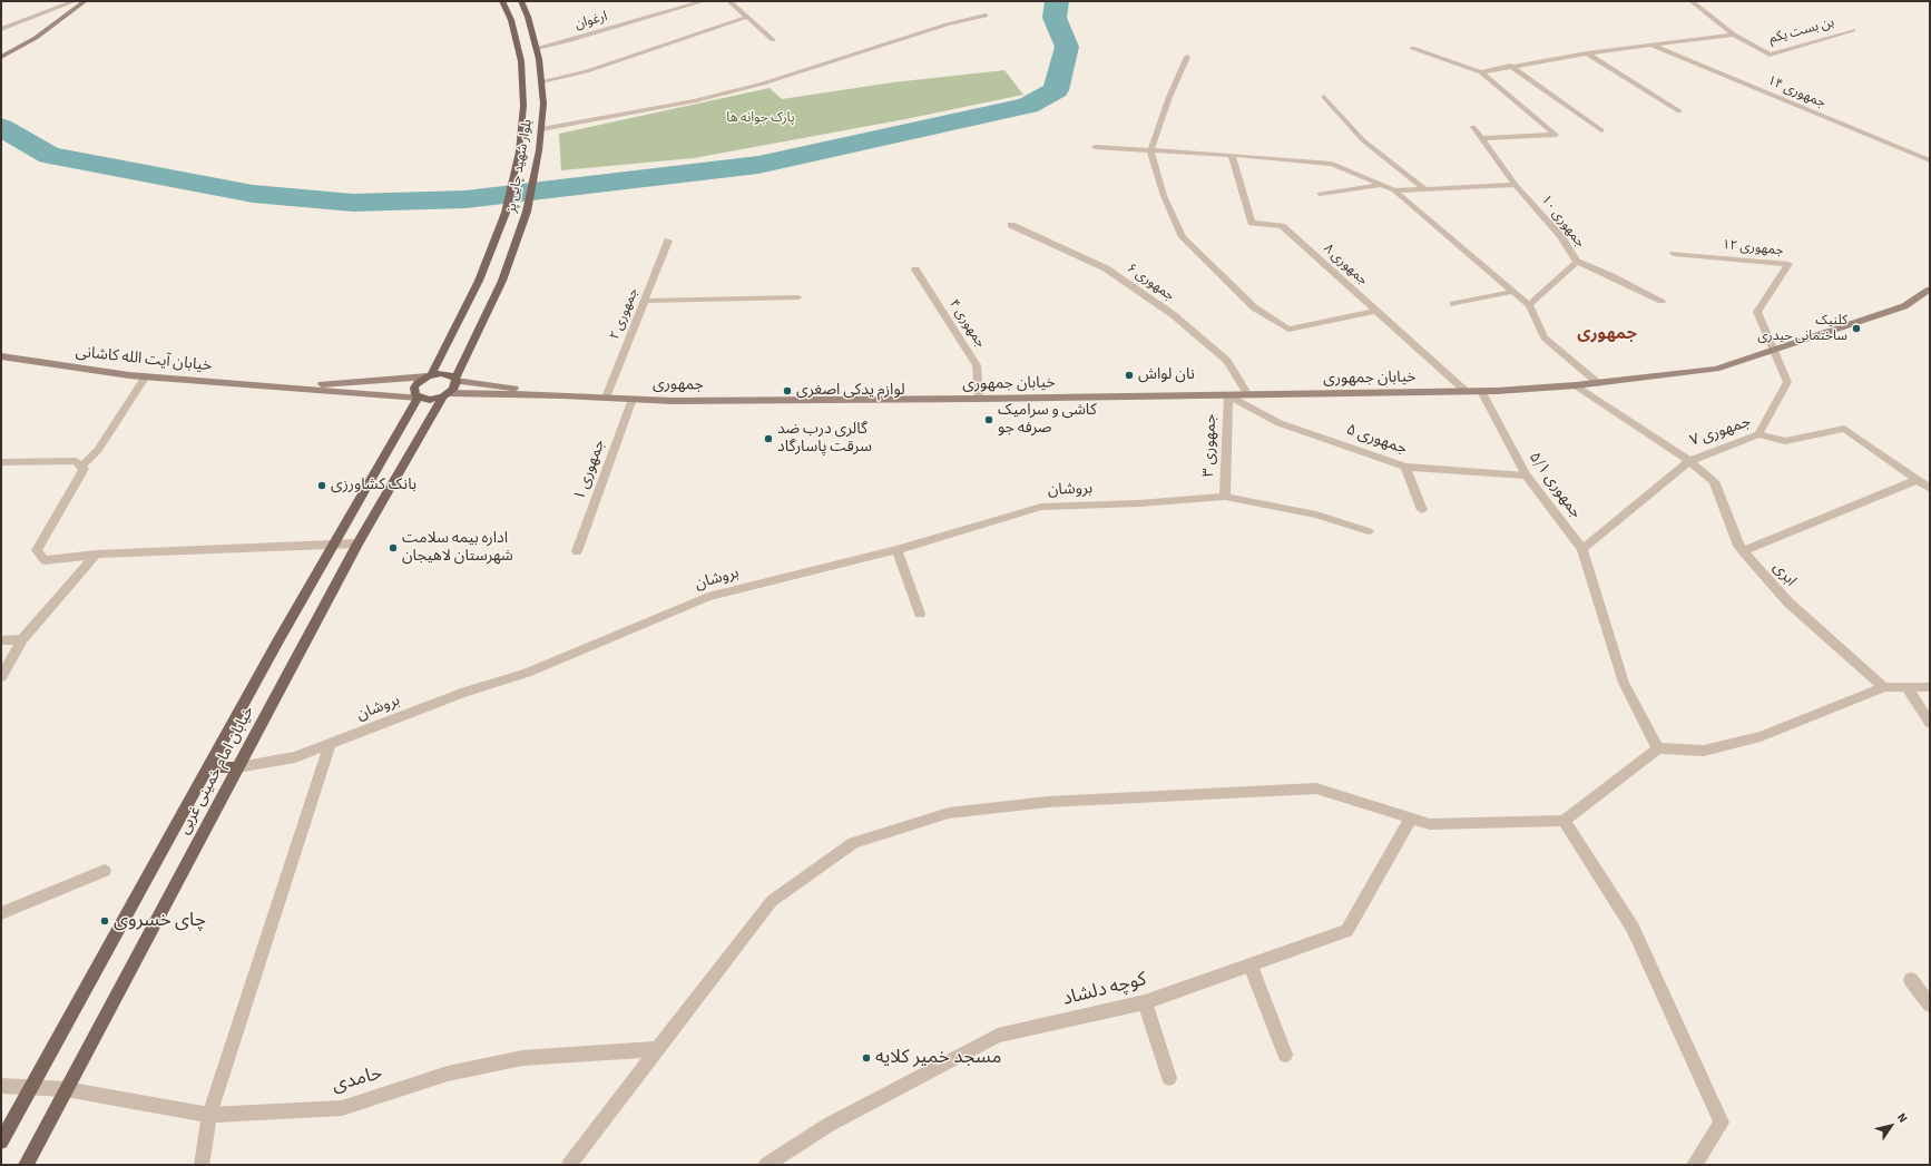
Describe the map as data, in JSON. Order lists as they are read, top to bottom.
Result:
{
  "streets": {
    "main road": [
      "بلوار شهید چایی پز",
      "خیابان آیت الله کاشانی",
      "خیابان جمهوری",
      "جمهوری",
      "خیابان امام خمینی غربی"
    ],
    "street": [
      "ارغوان",
      "بن بست یکم",
      "جمهوری ۱۴",
      "جمهوری ۱۰",
      "جمهوری ۱۲",
      "جمهوری ۸",
      "جمهوری ۶",
      "جمهوری ۲",
      "جمهوری ۴",
      "جمهوری ۷",
      "جمهوری ۵",
      "جمهوری ۳",
      "جمهوری ۱",
      "جمهوری ۵/۱",
      "بروشان",
      "ابری",
      "کوچه دلشاد",
      "حامدی"
    ]
  },
  "crossings": [
    ["ارغوان", "بلوار شهید چایی پز"],
    ["بلوار شهید چایی پز", "خیابان آیت الله کاشانی"],
    ["بلوار شهید چایی پز", "جمهوری"],
    ["بلوار شهید چایی پز", "خیابان امام خمینی غربی"],
    ["جمهوری ۱۲", "خیابان جمهوری"],
    ["جمهوری ۸", "خیابان جمهوری"],
    ["جمهوری ۶", "خیابان جمهوری"],
    ["جمهوری ۲", "جمهوری"],
    ["جمهوری ۴", "خیابان جمهوری"],
    ["خیابان آیت الله کاشانی", "خیابان امام خمینی غربی"],
    ["خیابان جمهوری", "جمهوری"],
    ["خیابان جمهوری", "جمهوری ۷"],
    ["خیابان جمهوری", "جمهوری ۵"],
    ["خیابان جمهوری", "جمهوری ۳"],
    ["خیابان جمهوری", "جمهوری ۵/۱"],
    ["جمهوری", "جمهوری ۱"],
    ["جمهوری", "خیابان امام خمینی غربی"],
    ["جمهوری ۷", "ابری"],
    ["جمهوری ۵", "جمهوری ۳"],
    ["جمهوری ۵", "جمهوری ۵/۱"],
    ["جمهوری ۳", "بروشان"],
    ["بروشان", "خیابان امام خمینی غربی"],
    ["خیابان امام خمینی غربی", "حامدی"]
  ],
  "districts": ["جمهوری"],
  "parks": ["پارک جوانه ها"],
  "places": [
    "کلنیک ساختمانی حیدری",
    "نان لواش",
    "لوازم یدکی اصغری",
    "کاشی و سرامیک صرفه جو",
    "گالری درب ضد سرقت پاسارگاد",
    "بانک کشاورزی",
    "اداره بیمه سلامت شهرستان لاهیجان",
    "چای خسروی",
    "مسجد خمیر کلایه"
  ],
  "north": "top right"
}
